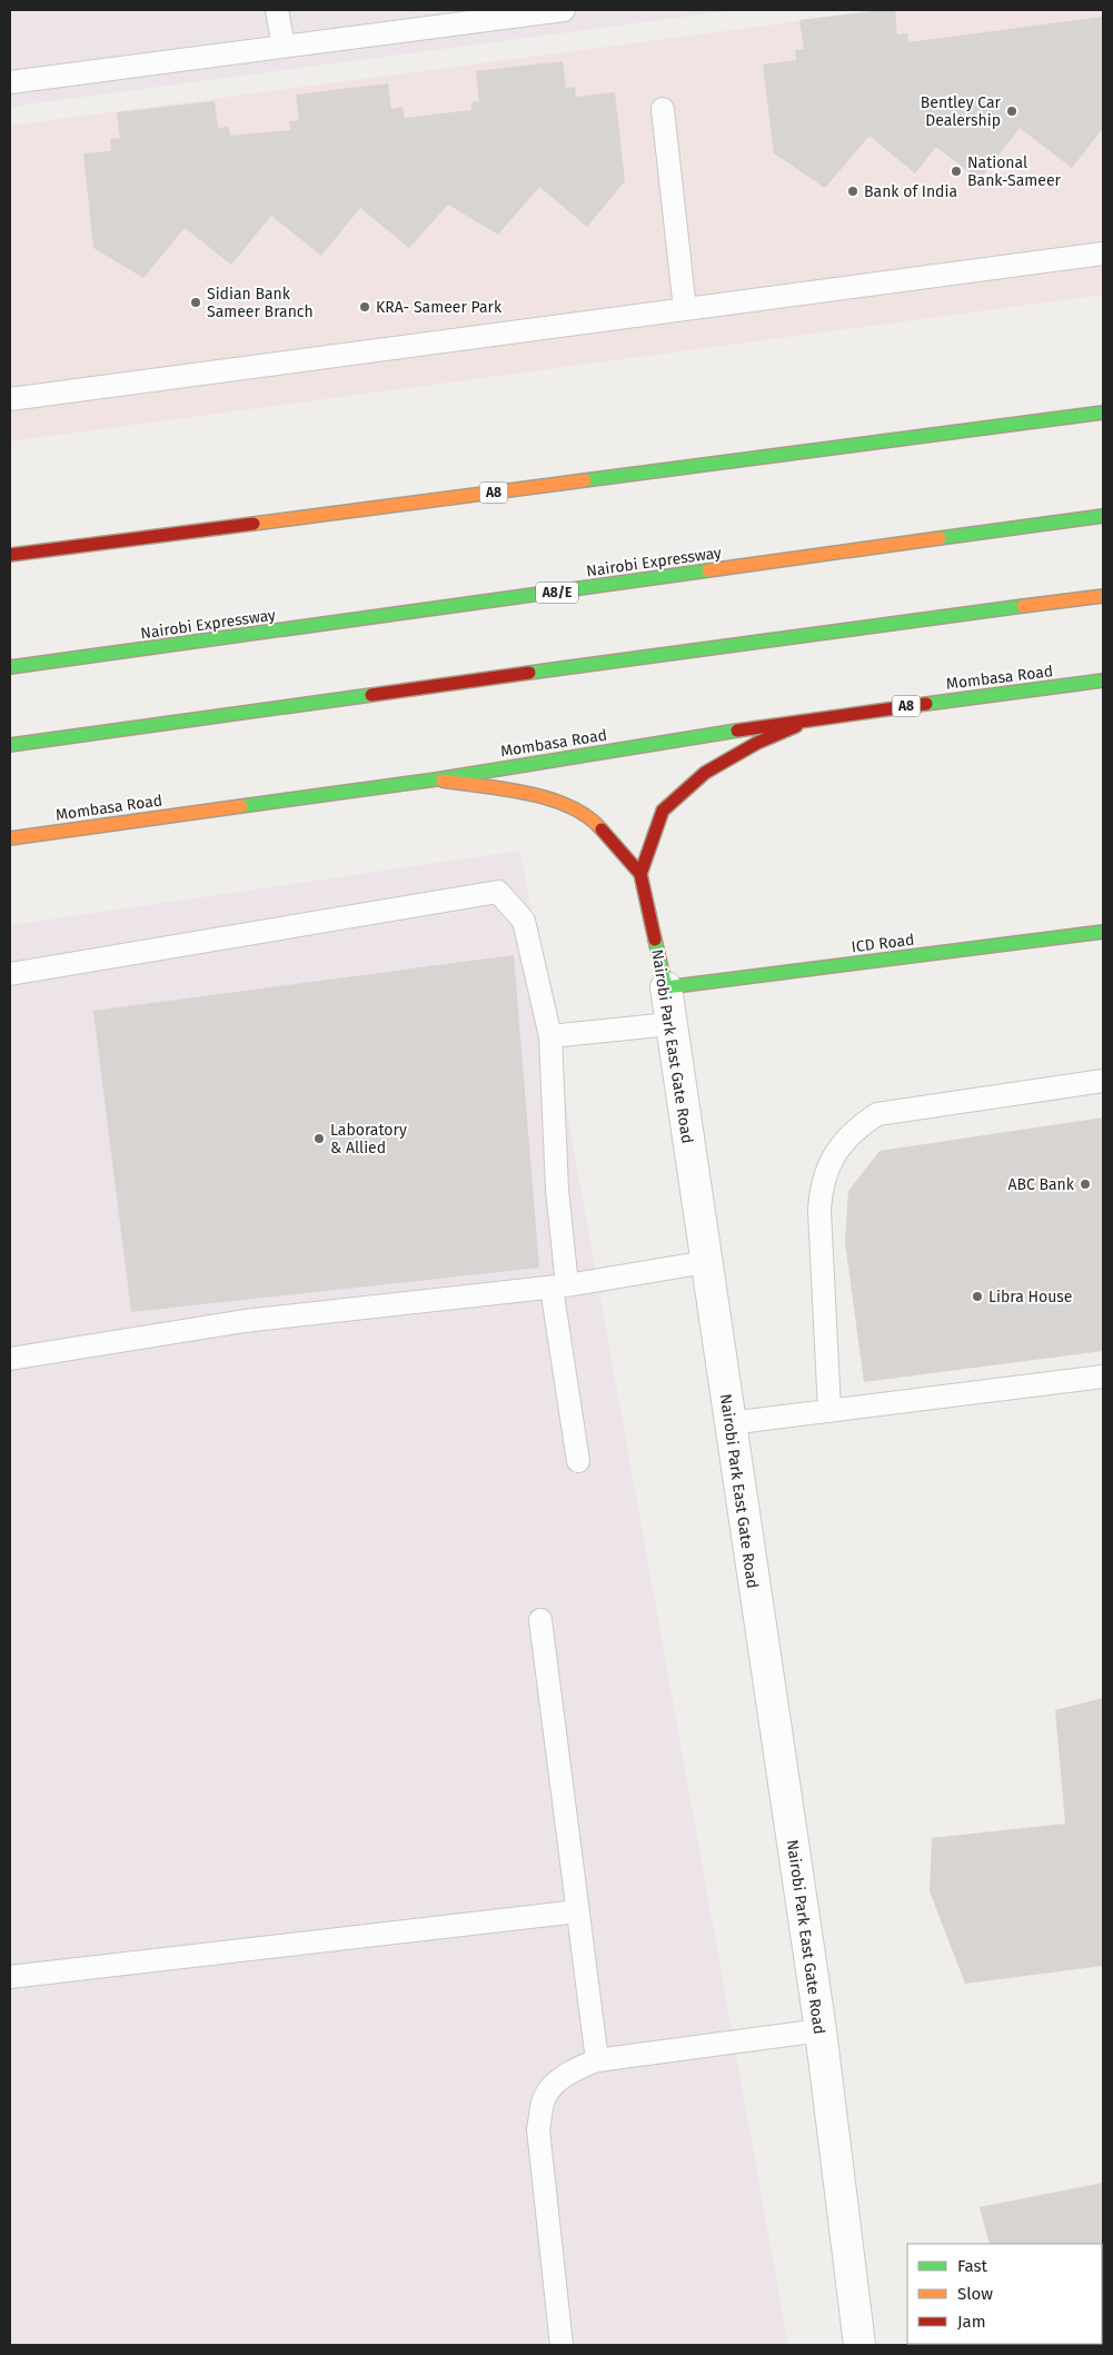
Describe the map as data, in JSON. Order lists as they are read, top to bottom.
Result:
{
  "streets": {
    "main road": [
      "A8",
      "Nairobi Expressway",
      "A8/E",
      "Mombasa Road",
      "ICD Road",
      "Nairobi Park East Gate Road"
    ]
  },
  "crossings": [
    ["Mombasa Road", "Nairobi Park East Gate Road"],
    ["ICD Road", "Nairobi Park East Gate Road"]
  ],
  "places": [
    "Bentley Car Dealership",
    "National Bank-Sameer",
    "Bank of India",
    "Sidian Bank Sameer Branch",
    "KRA- Sameer Park",
    "Laboratory & Allied",
    "ABC Bank",
    "Libra House"
  ],
  "legend": ["Fast", "Slow", "Jam"]
}
